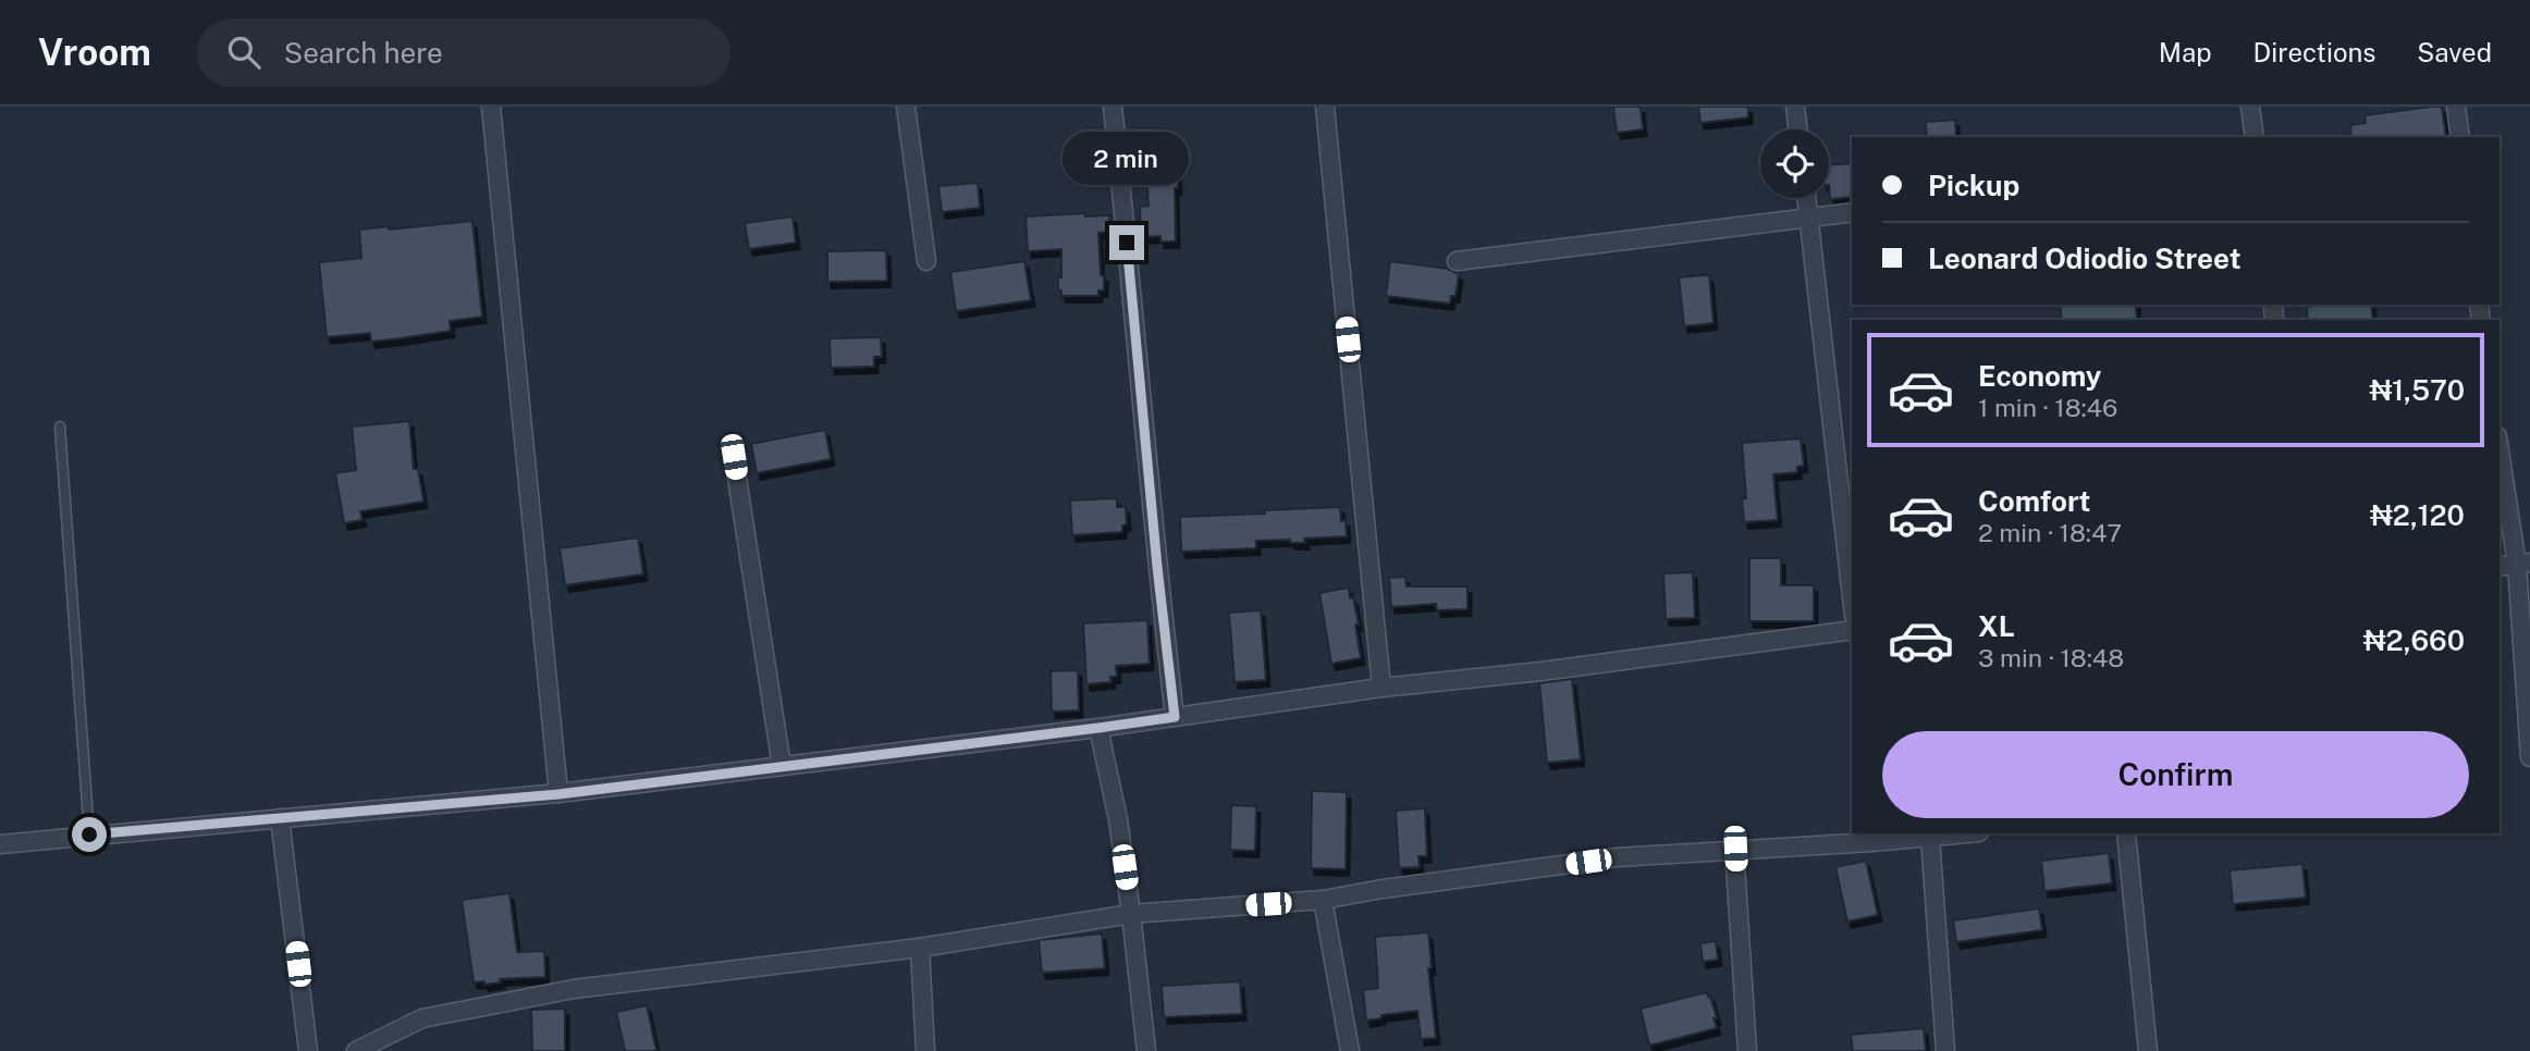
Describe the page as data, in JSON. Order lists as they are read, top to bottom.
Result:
{
  "page": {
    "header": "Vroom",
    "search": "Search here",
    "nav": ["Map", "Directions", "Saved"],
    "bubble": "2 min",
    "banner": ["Pickup", "Leonard Odiodio Street"],
    "list": [
      {
        "name": "Economy",
        "note": "1 min · 18:46",
        "value": "₦1,570"
      },
      {
        "name": "Comfort",
        "note": "2 min · 18:47",
        "value": "₦2,120"
      },
      {
        "name": "XL",
        "note": "3 min · 18:48",
        "value": "₦2,660"
      }
    ],
    "buttons": "Confirm"
  }
}
